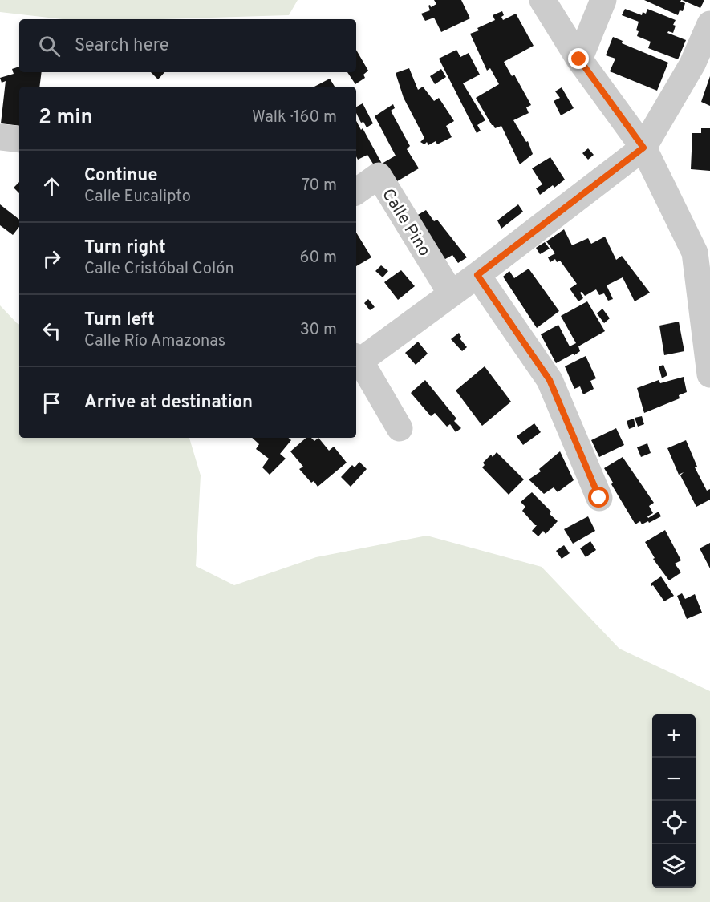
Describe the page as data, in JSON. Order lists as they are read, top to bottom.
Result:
{
  "streets": {
    "street": ["Calle Pino"]
  },
  "page": {
    "search": "Search here",
    "heading": ["2 min", "Walk · 160 m"],
    "list": [
      ["Continue", "Calle Eucalipto", "70 m"],
      ["Turn right", "Calle Cristóbal Colón", "60 m"],
      ["Turn left", "Calle Río Amazonas", "30 m"],
      "Arrive at destination"
    ],
    "map_buttons": ["+", "−"]
  }
}
